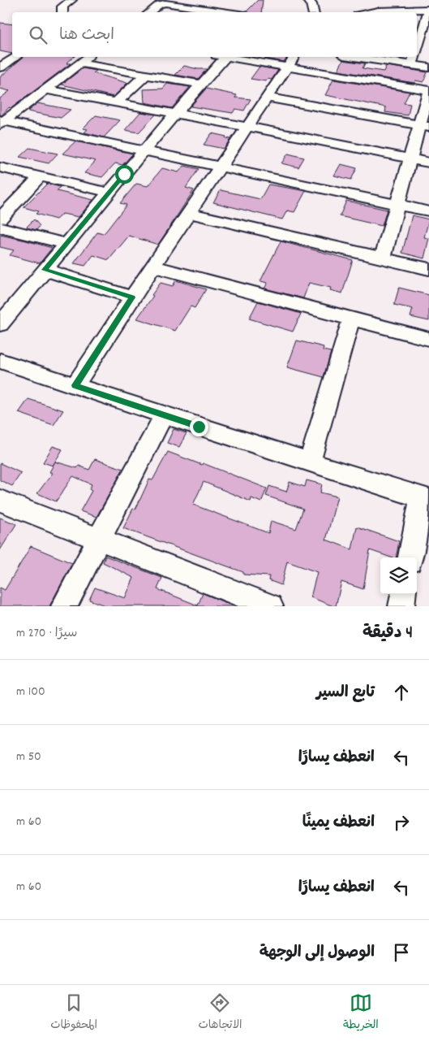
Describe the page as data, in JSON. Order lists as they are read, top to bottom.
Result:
{
  "page": {
    "search": "ابحث هنا",
    "heading": ["4 دقيقة", "سيرًا · 270 m"],
    "list": [
      ["تابع السير", "100 m"],
      ["انعطف يسارًا", "50 m"],
      ["انعطف يمينًا", "60 m"],
      ["انعطف يسارًا", "60 m"],
      "الوصول إلى الوجهة"
    ],
    "nav": ["الخريطة", "الاتجاهات", "المحفوظات"]
  }
}
